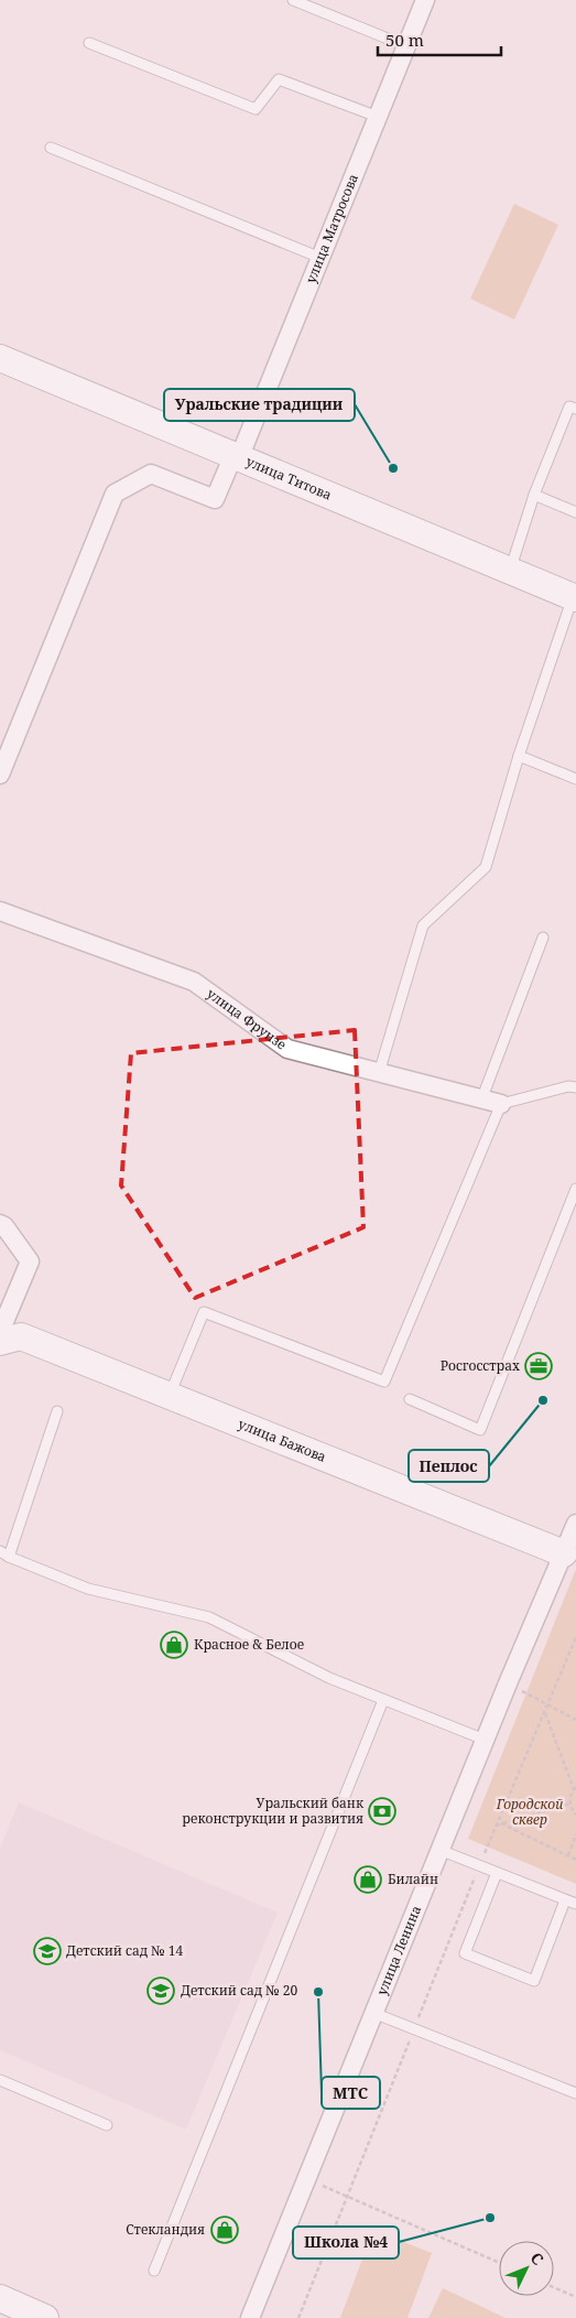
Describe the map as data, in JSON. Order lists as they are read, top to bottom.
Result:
{
  "streets": {
    "street": [
      "улица Матросова",
      "улица Титова",
      "улица Фрунзе",
      "улица Бажова",
      "улица Ленина"
    ]
  },
  "crossings": [
    ["улица Матросова", "улица Титова"],
    ["улица Бажова", "улица Ленина"]
  ],
  "parks": ["Городской сквер"],
  "places": {
    "other": [
      "Уральские традиции",
      "Пеплос",
      "МТС",
      "Школа №4"
    ],
    "office": ["Росгосстрах"],
    "shop": ["Красное & Белое", "Билайн", "Стекландия"],
    "bank": ["Уральский банк реконструкции и развития"],
    "school or university": ["Детский сад № 14", "Детский сад № 20"]
  },
  "scale_bar": "50 m",
  "north": "top right"
}
